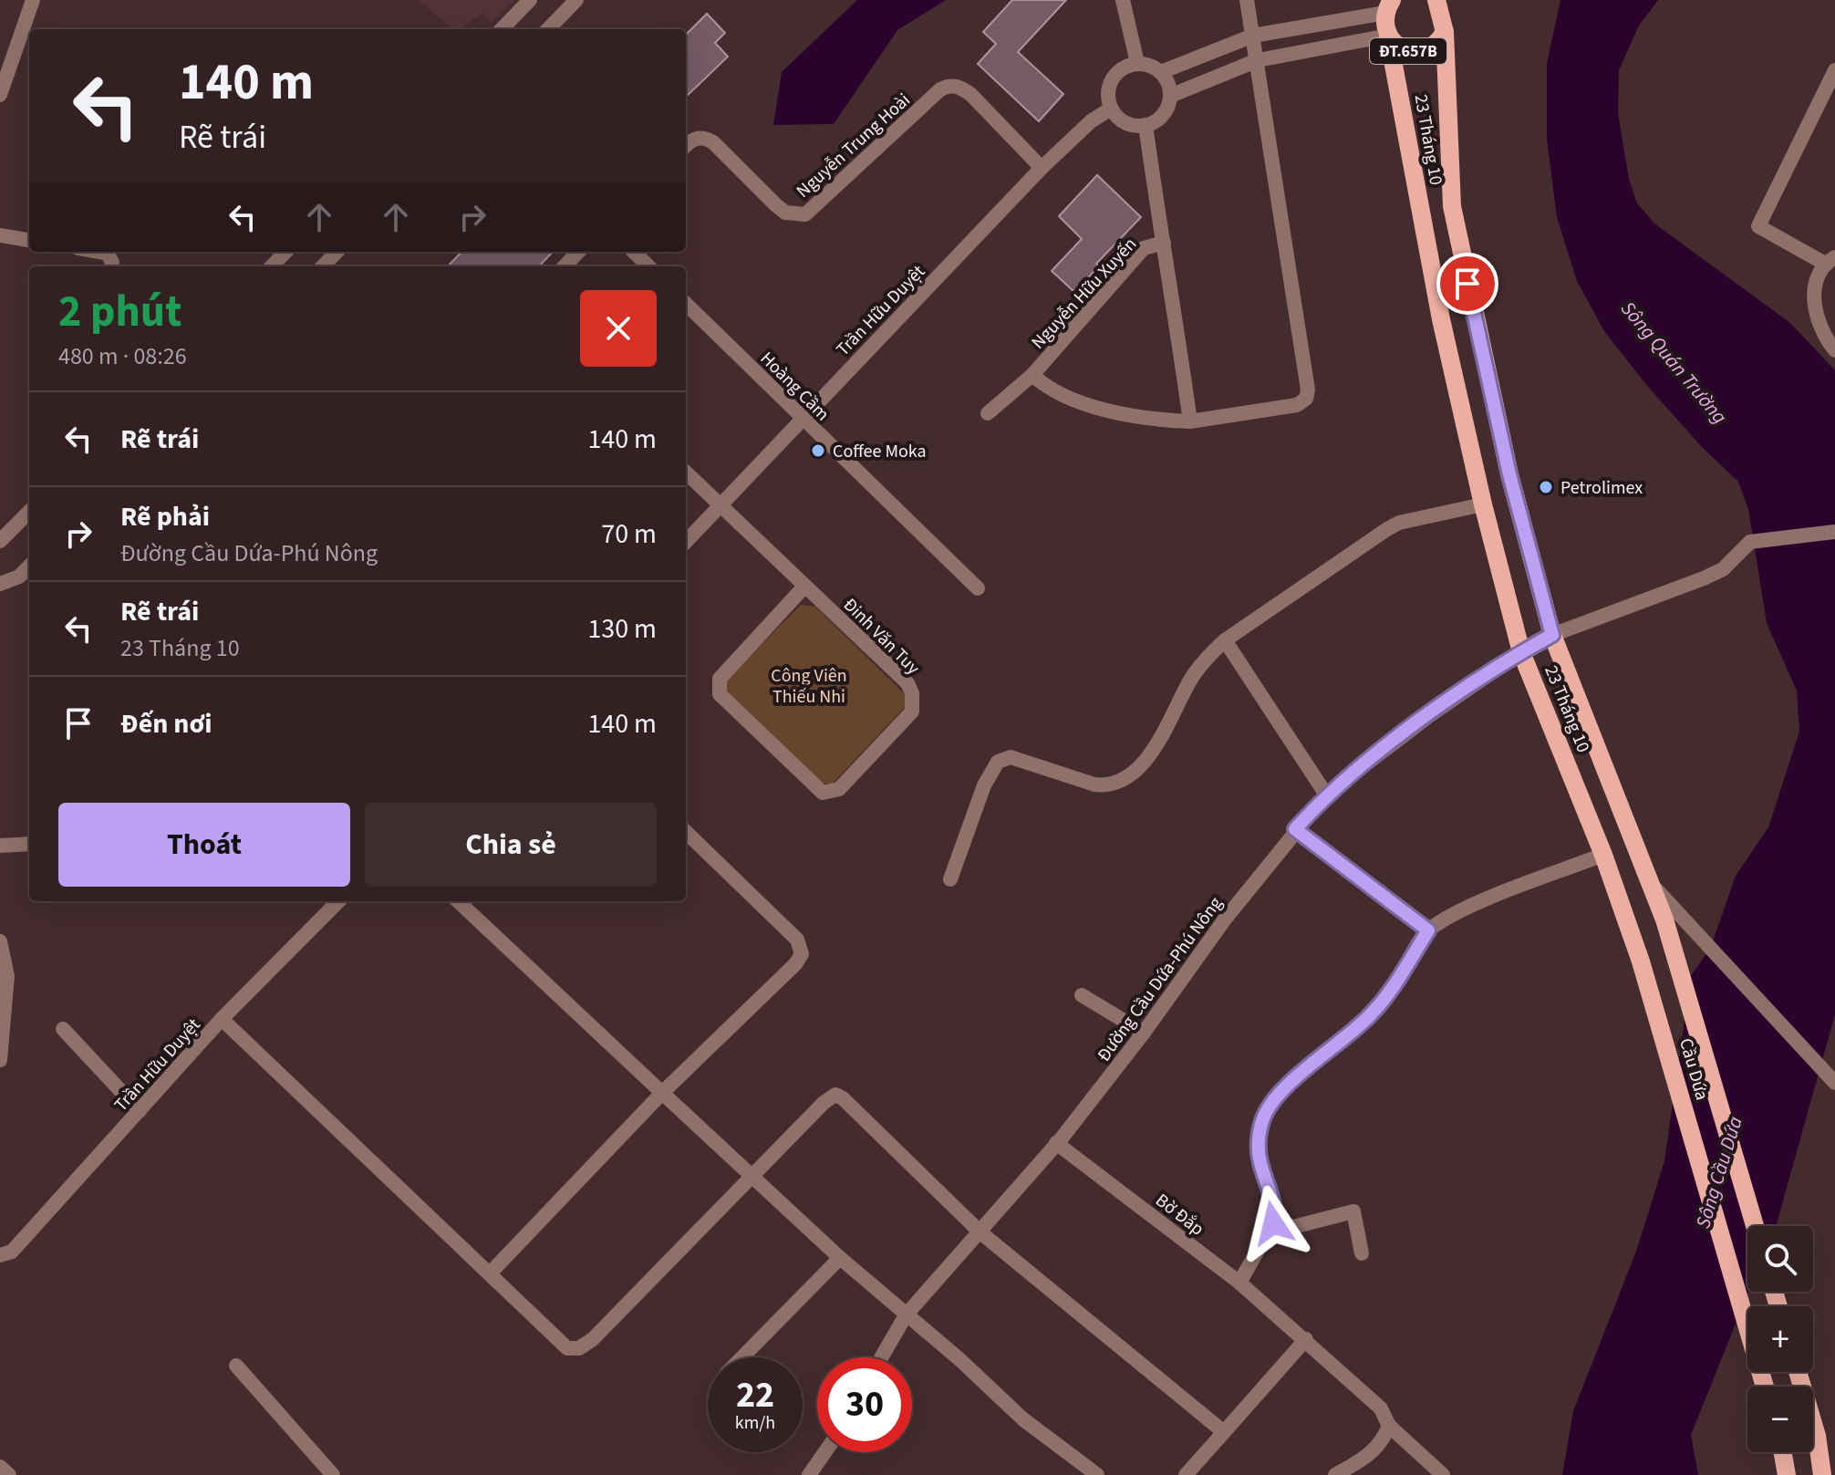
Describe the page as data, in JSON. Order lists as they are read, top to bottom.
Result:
{
  "streets": {
    "main road": ["ĐT.657B", "23 Tháng 10", "Cầu Dứa"],
    "street": [
      "Nguyễn Trung Hoài",
      "Nguyễn Hữu Xuyến",
      "Trần Hữu Duyệt",
      "Hoàng Cầm",
      "Đinh Văn Tuy",
      "Đường Cầu Dứa-Phú Nông",
      "Bờ Đắp"
    ]
  },
  "crossings": [
    ["ĐT.657B", "23 Tháng 10"],
    ["23 Tháng 10", "Đường Cầu Dứa-Phú Nông"],
    ["23 Tháng 10", "Cầu Dứa"],
    ["Nguyễn Trung Hoài", "Trần Hữu Duyệt"],
    ["Nguyễn Hữu Xuyến", "Trần Hữu Duyệt"],
    ["Trần Hữu Duyệt", "Hoàng Cầm"],
    ["Trần Hữu Duyệt", "Đinh Văn Tuy"],
    ["Đường Cầu Dứa-Phú Nông", "Bờ Đắp"]
  ],
  "water": ["Sông Quán Trường", "Sông Cầu Dứa"],
  "parks": ["Công Viên Thiếu Nhi"],
  "places": ["Coffee Moka", "Petrolimex"],
  "page": {
    "turn": ["140 m", "Rẽ trái"],
    "heading": ["2 phút", "480 m · 08:26"],
    "list": [
      {
        "name": "Rẽ trái",
        "value": "140 m"
      },
      {
        "name": "Rẽ phải",
        "note": "Đường Cầu Dứa-Phú Nông",
        "value": "70 m"
      },
      {
        "name": "Rẽ trái",
        "note": "23 Tháng 10",
        "value": "130 m"
      },
      {
        "name": "Đến nơi",
        "value": "140 m"
      }
    ],
    "buttons": ["Thoát", "Chia sẻ"],
    "map_buttons": ["+", "−"],
    "speed": "22 km/h",
    "limit": "30"
  }
}
